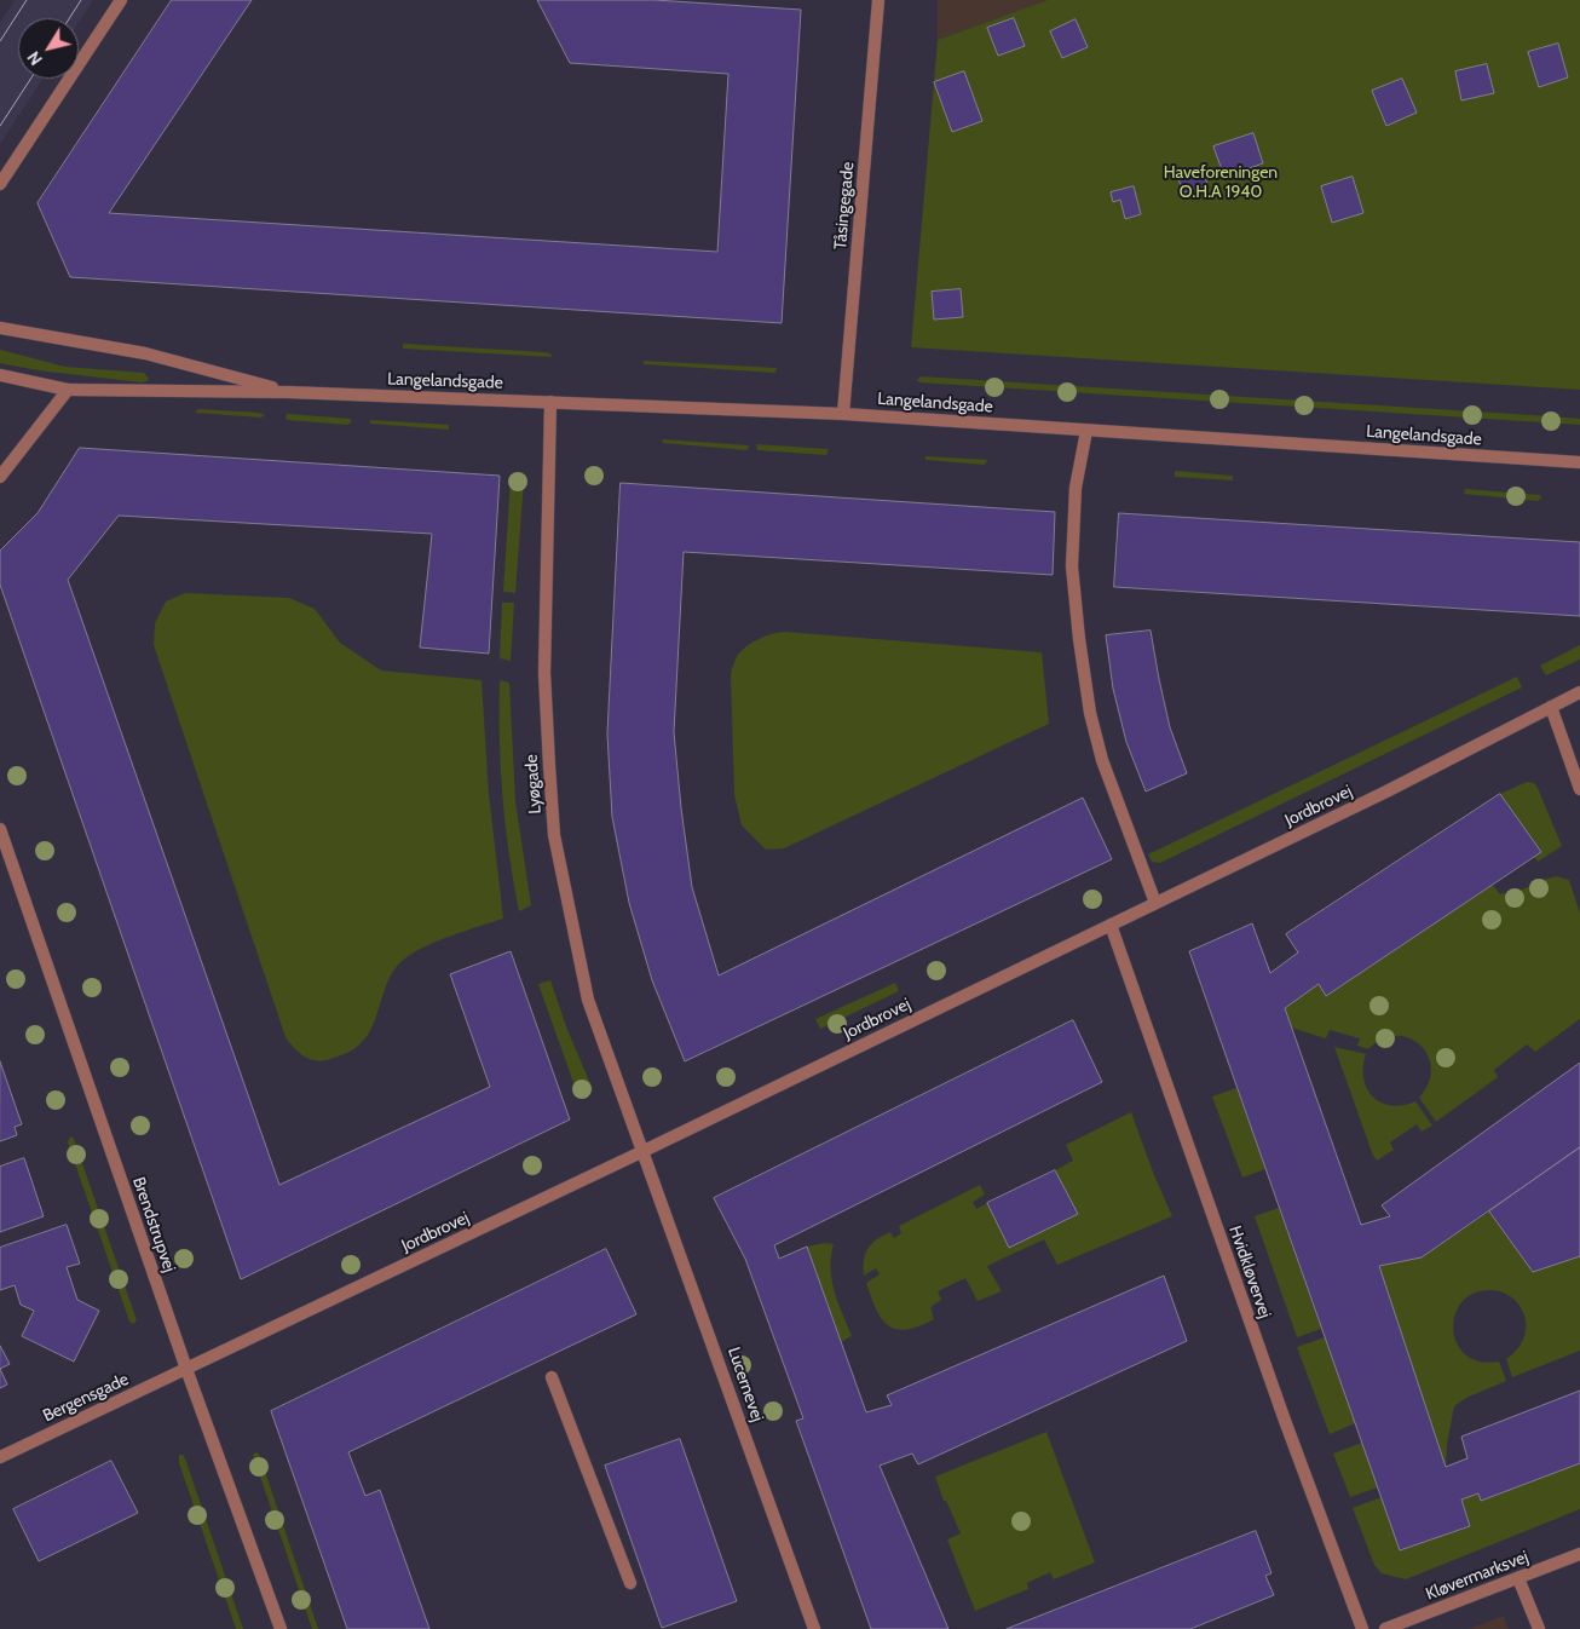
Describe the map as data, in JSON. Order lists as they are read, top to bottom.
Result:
{
  "streets": {
    "street": [
      "Tåsingegade",
      "Langelandsgade",
      "Lyøgade",
      "Jordbrovej",
      "Brendstrupvej",
      "Hvidkløvervej",
      "Lucernevej",
      "Bergensgade",
      "Kløvermarksvej"
    ]
  },
  "crossings": [
    ["Tåsingegade", "Langelandsgade"],
    ["Langelandsgade", "Lyøgade"],
    ["Lyøgade", "Jordbrovej"],
    ["Lyøgade", "Lucernevej"],
    ["Jordbrovej", "Brendstrupvej"],
    ["Jordbrovej", "Hvidkløvervej"],
    ["Jordbrovej", "Lucernevej"],
    ["Jordbrovej", "Bergensgade"],
    ["Brendstrupvej", "Bergensgade"]
  ],
  "parks": ["Haveforeningen O.H.A 1940"],
  "north": "bottom left"
}
